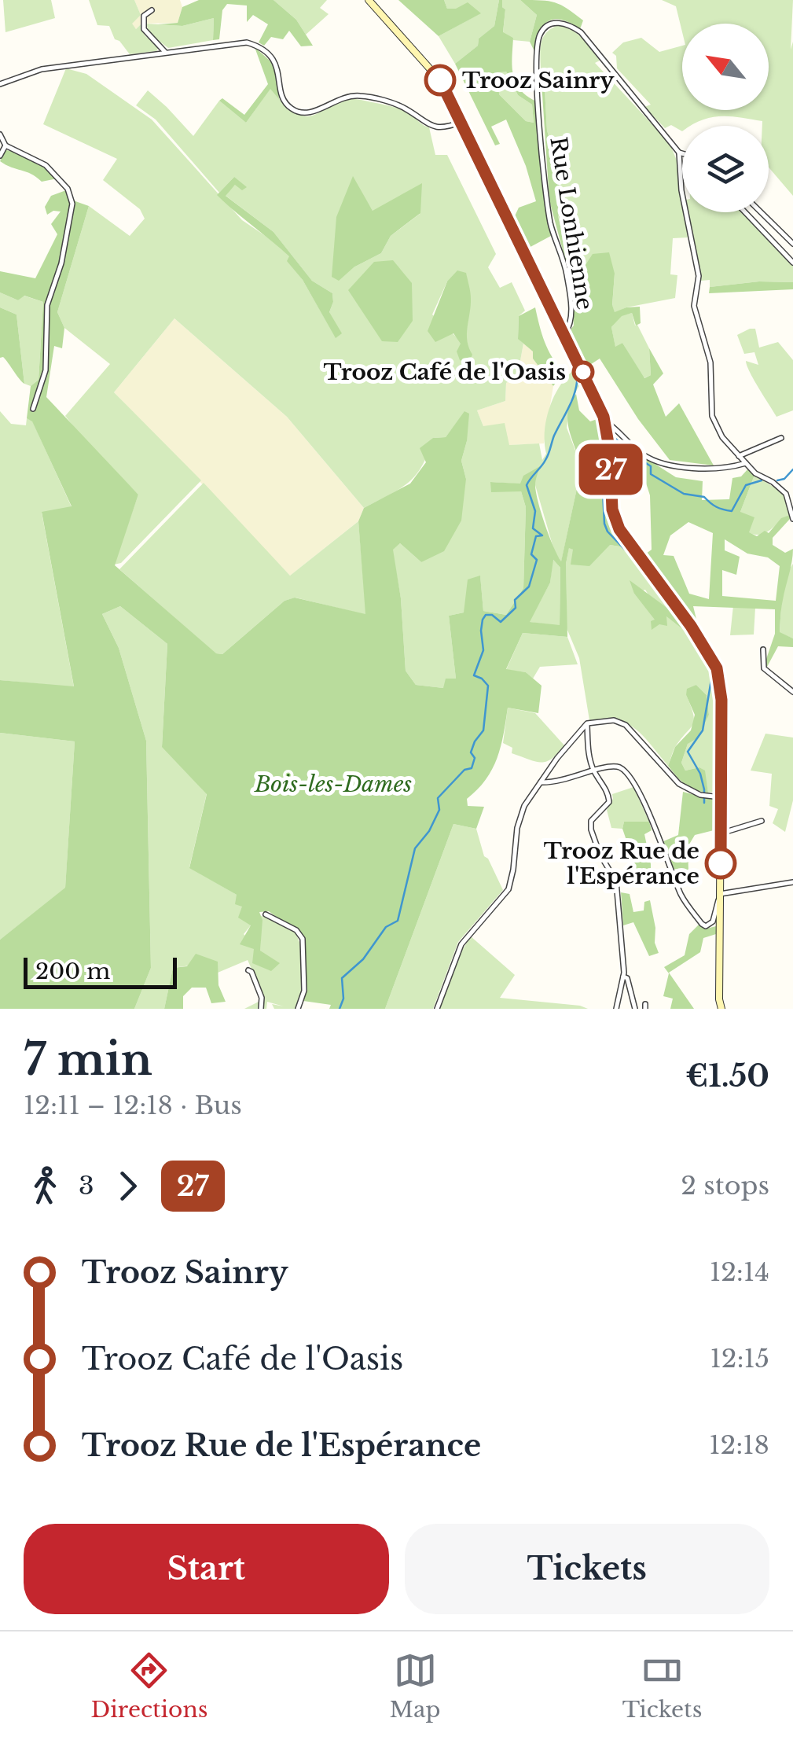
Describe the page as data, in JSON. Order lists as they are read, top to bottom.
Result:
{
  "streets": {
    "street": ["Rue Lonhienne"]
  },
  "parks": ["Bois-les-Dames"],
  "places": ["Trooz Sainry", "Trooz Café de l'Oasis", "Trooz Rue de l'Espérance"],
  "lines": ["bus line 27"],
  "scale_bar": "200 m",
  "north": "top left",
  "page": {
    "on_map": "27",
    "scale": "200 m",
    "heading": ["7 min", "12:11 – 12:18 · Bus", "€1.50"],
    "legs": ["3", "27", "2 stops"],
    "list": [
      {
        "name": "Trooz Sainry",
        "value": "12:14"
      },
      {
        "name": "Trooz Café de l'Oasis",
        "value": "12:15"
      },
      {
        "name": "Trooz Rue de l'Espérance",
        "value": "12:18"
      }
    ],
    "buttons": ["Start", "Tickets"],
    "tabs": ["Directions", "Map", "Tickets"]
  }
}
